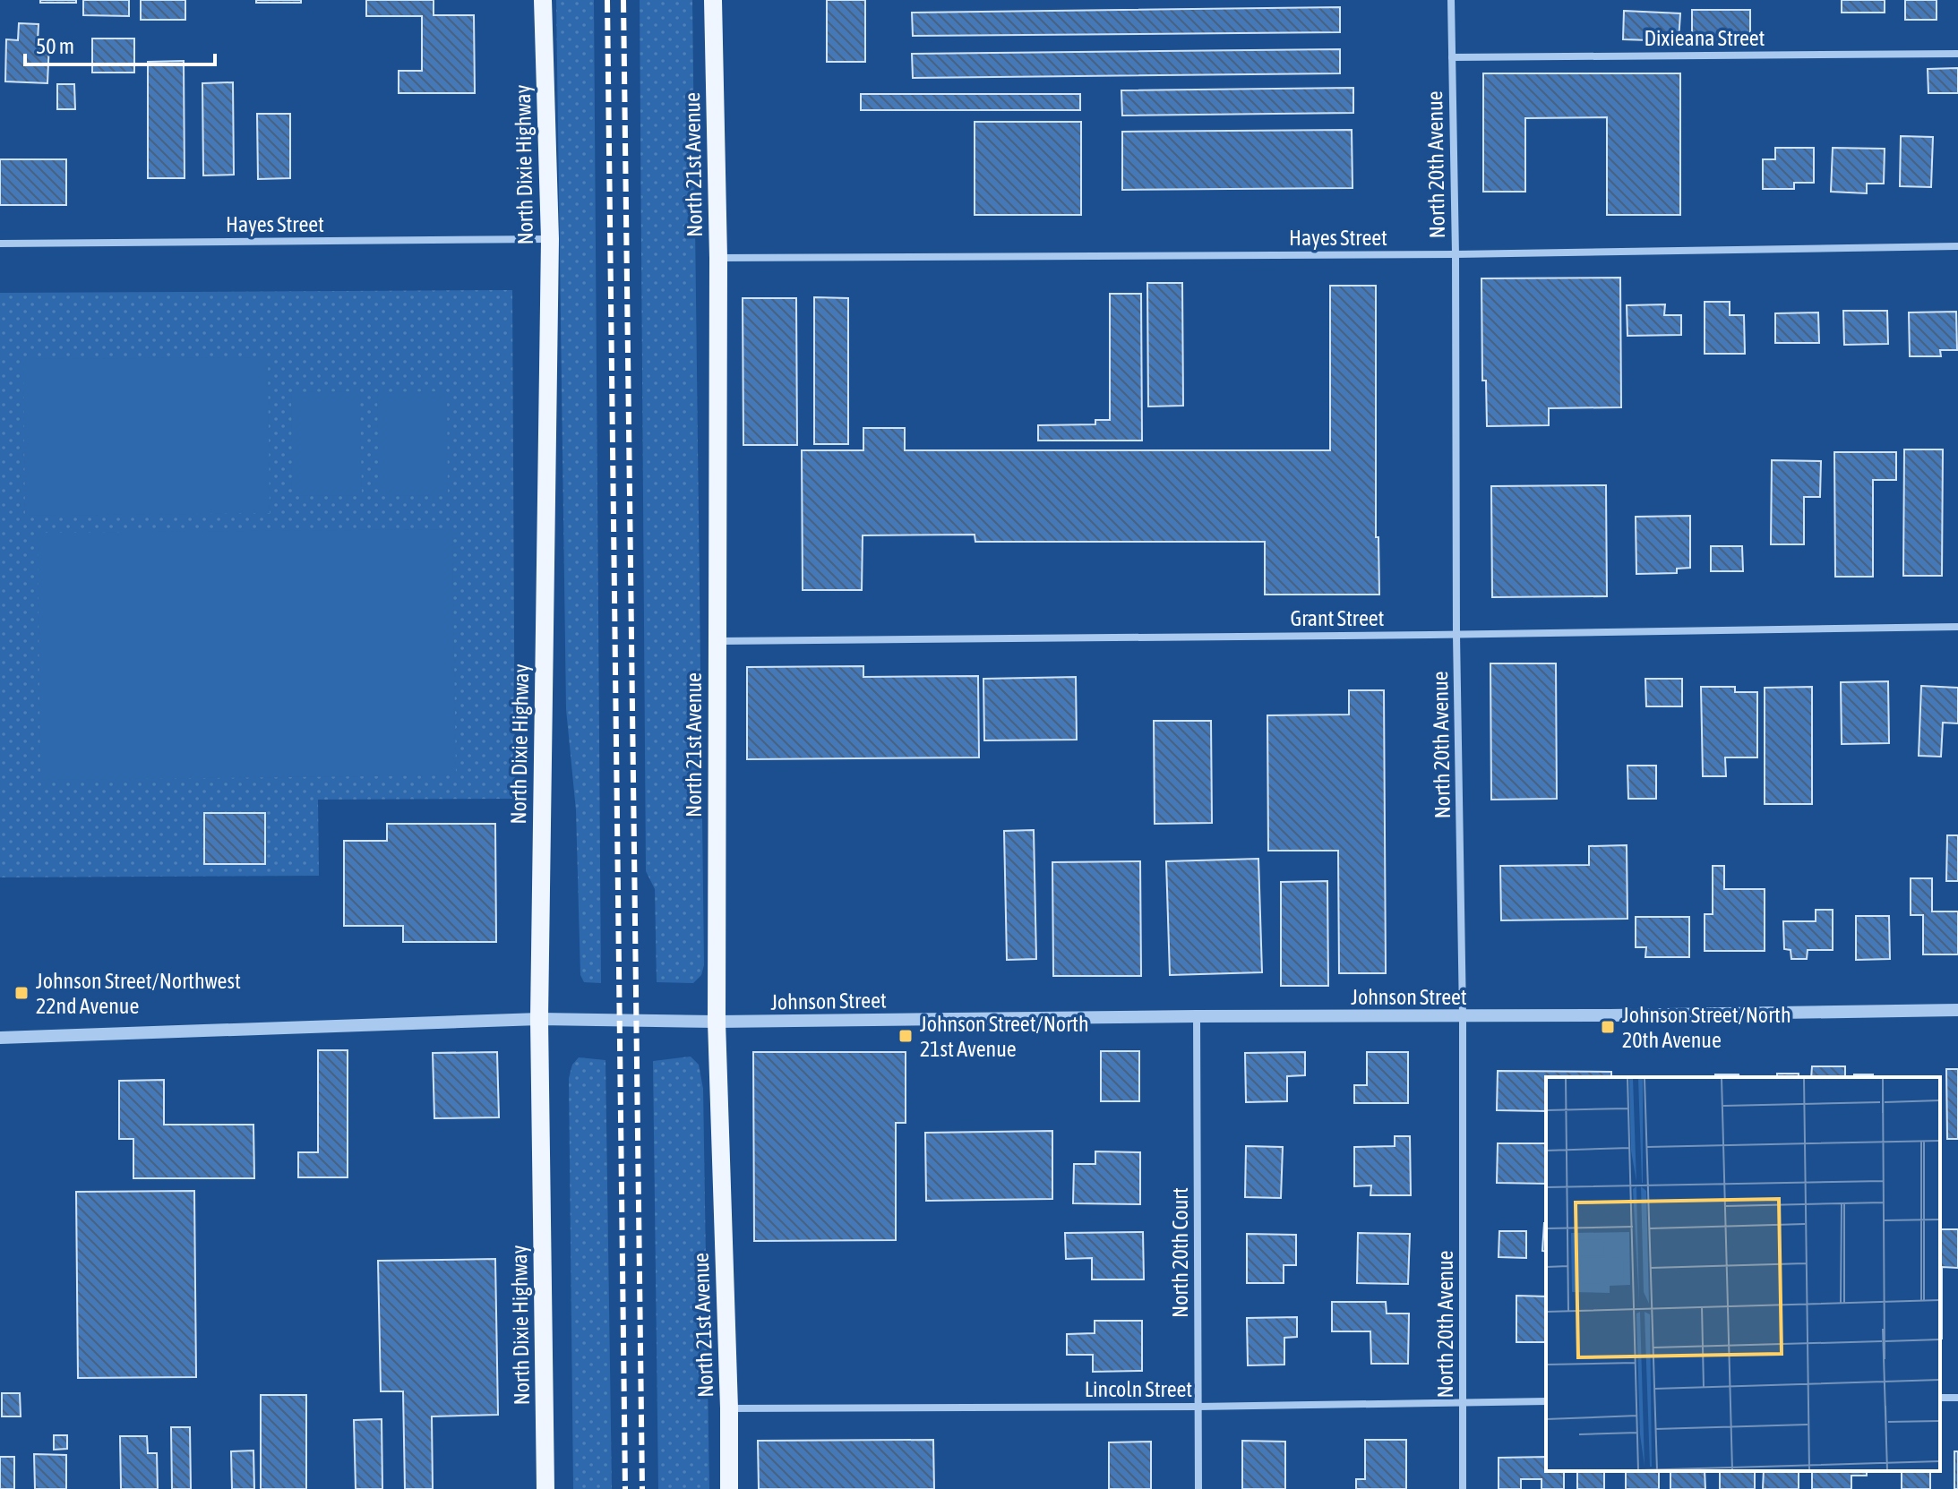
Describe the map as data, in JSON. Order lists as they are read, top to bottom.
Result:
{
  "streets": {
    "main road": ["North Dixie Highway", "North 21st Avenue"],
    "street": [
      "Dixieana Street",
      "North 20th Avenue",
      "Hayes Street",
      "Grant Street",
      "Johnson Street",
      "North 20th Court",
      "Lincoln Street"
    ]
  },
  "crossings": [
    ["Dixieana Street", "North 20th Avenue"],
    ["North Dixie Highway", "Hayes Street"],
    ["North Dixie Highway", "Johnson Street"],
    ["North 21st Avenue", "Hayes Street"],
    ["North 21st Avenue", "Grant Street"],
    ["North 21st Avenue", "Johnson Street"],
    ["North 21st Avenue", "Lincoln Street"],
    ["North 20th Avenue", "Hayes Street"],
    ["North 20th Avenue", "Grant Street"],
    ["North 20th Avenue", "Johnson Street"],
    ["North 20th Avenue", "Lincoln Street"],
    ["Johnson Street", "North 20th Court"],
    ["North 20th Court", "Lincoln Street"]
  ],
  "places": {
    "transit": ["Johnson Street/Northwest 22nd Avenue", "Johnson Street/North 20th Avenue", "Johnson Street/North 21st Avenue"]
  },
  "scale_bar": "50 m"
}
